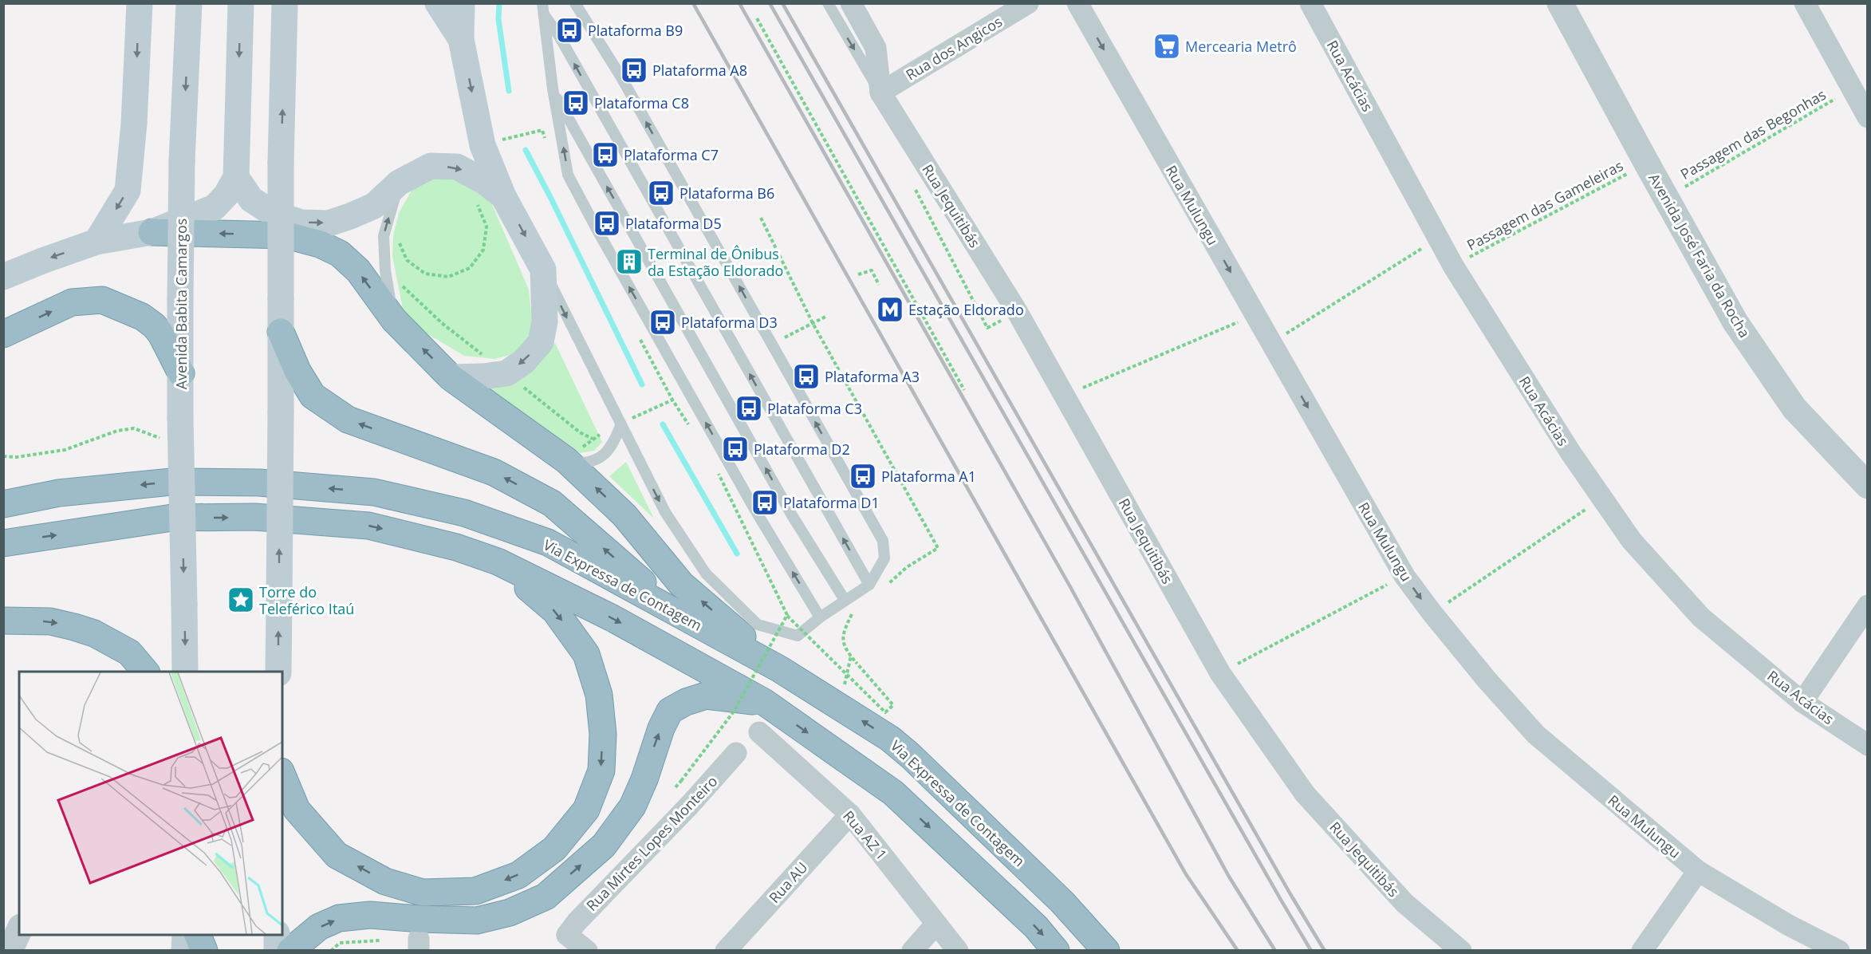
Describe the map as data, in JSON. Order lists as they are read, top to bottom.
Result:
{
  "streets": {
    "highway": ["Via Expressa de Contagem"],
    "main road": ["Avenida Babita Camargos"],
    "street": [
      "Rua dos Angicos",
      "Rua Acácias",
      "Rua Mulungu",
      "Rua Jequitibás",
      "Avenida José Faria da Rocha",
      "Rua AZ 1",
      "Rua Mirtes Lopes Monteiro",
      "Rua AU"
    ],
    "path": ["Passagem das Begonhas", "Passagem das Gameleiras"]
  },
  "crossings": [
    ["Rua dos Angicos", "Rua Jequitibás"],
    ["Rua Acácias", "Passagem das Gameleiras"],
    ["Passagem das Begonhas", "Avenida José Faria da Rocha"],
    ["Passagem das Gameleiras", "Avenida José Faria da Rocha"],
    ["Rua AZ 1", "Rua AU"]
  ],
  "one_way": ["Rua Mulungu"],
  "places": {
    "bus stop": [
      "Plataforma B9",
      "Plataforma A8",
      "Plataforma C8",
      "Plataforma C7",
      "Plataforma B6",
      "Plataforma D5",
      "Plataforma D3",
      "Plataforma A3",
      "Plataforma C3",
      "Plataforma D2",
      "Plataforma A1",
      "Plataforma D1"
    ],
    "supermarket": ["Mercearia Metrô"],
    "building": ["Terminal de Ônibus da Estação Eldorado"],
    "metro station": ["Estação Eldorado"],
    "place": ["Torre do Teleférico Itaú"]
  }
}
